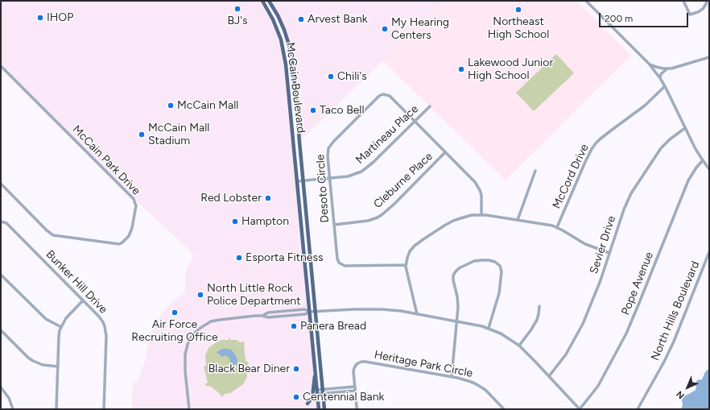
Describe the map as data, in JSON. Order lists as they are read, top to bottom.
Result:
{
  "streets": {
    "main road": ["McCain Boulevard"],
    "street": [
      "Martineau Place",
      "McCain Park Drive",
      "McCord Drive",
      "Cleburne Place",
      "Desoto Circle",
      "Sevier Drive",
      "Bunker Hill Drive",
      "Pope Avenue",
      "North Hills Boulevard",
      "Heritage Park Circle"
    ]
  },
  "crossings": [
    ["McCain Boulevard", "Martineau Place"],
    ["Martineau Place", "Desoto Circle"],
    ["Cleburne Place", "Desoto Circle"]
  ],
  "places": [
    "BJ's",
    "Northeast High School",
    "IHOP",
    "Arvest Bank",
    "My Hearing Centers",
    "Lakewood Junior High School",
    "Chili's",
    "McCain Mall",
    "Taco Bell",
    "McCain Mall Stadium",
    "Red Lobster",
    "Hampton",
    "Esporta Fitness",
    "North Little Rock Police Department",
    "Air Force Recruiting Office",
    "Panera Bread",
    "Black Bear Diner",
    "Centennial Bank"
  ],
  "scale_bar": "200 m",
  "north": "bottom left"
}
